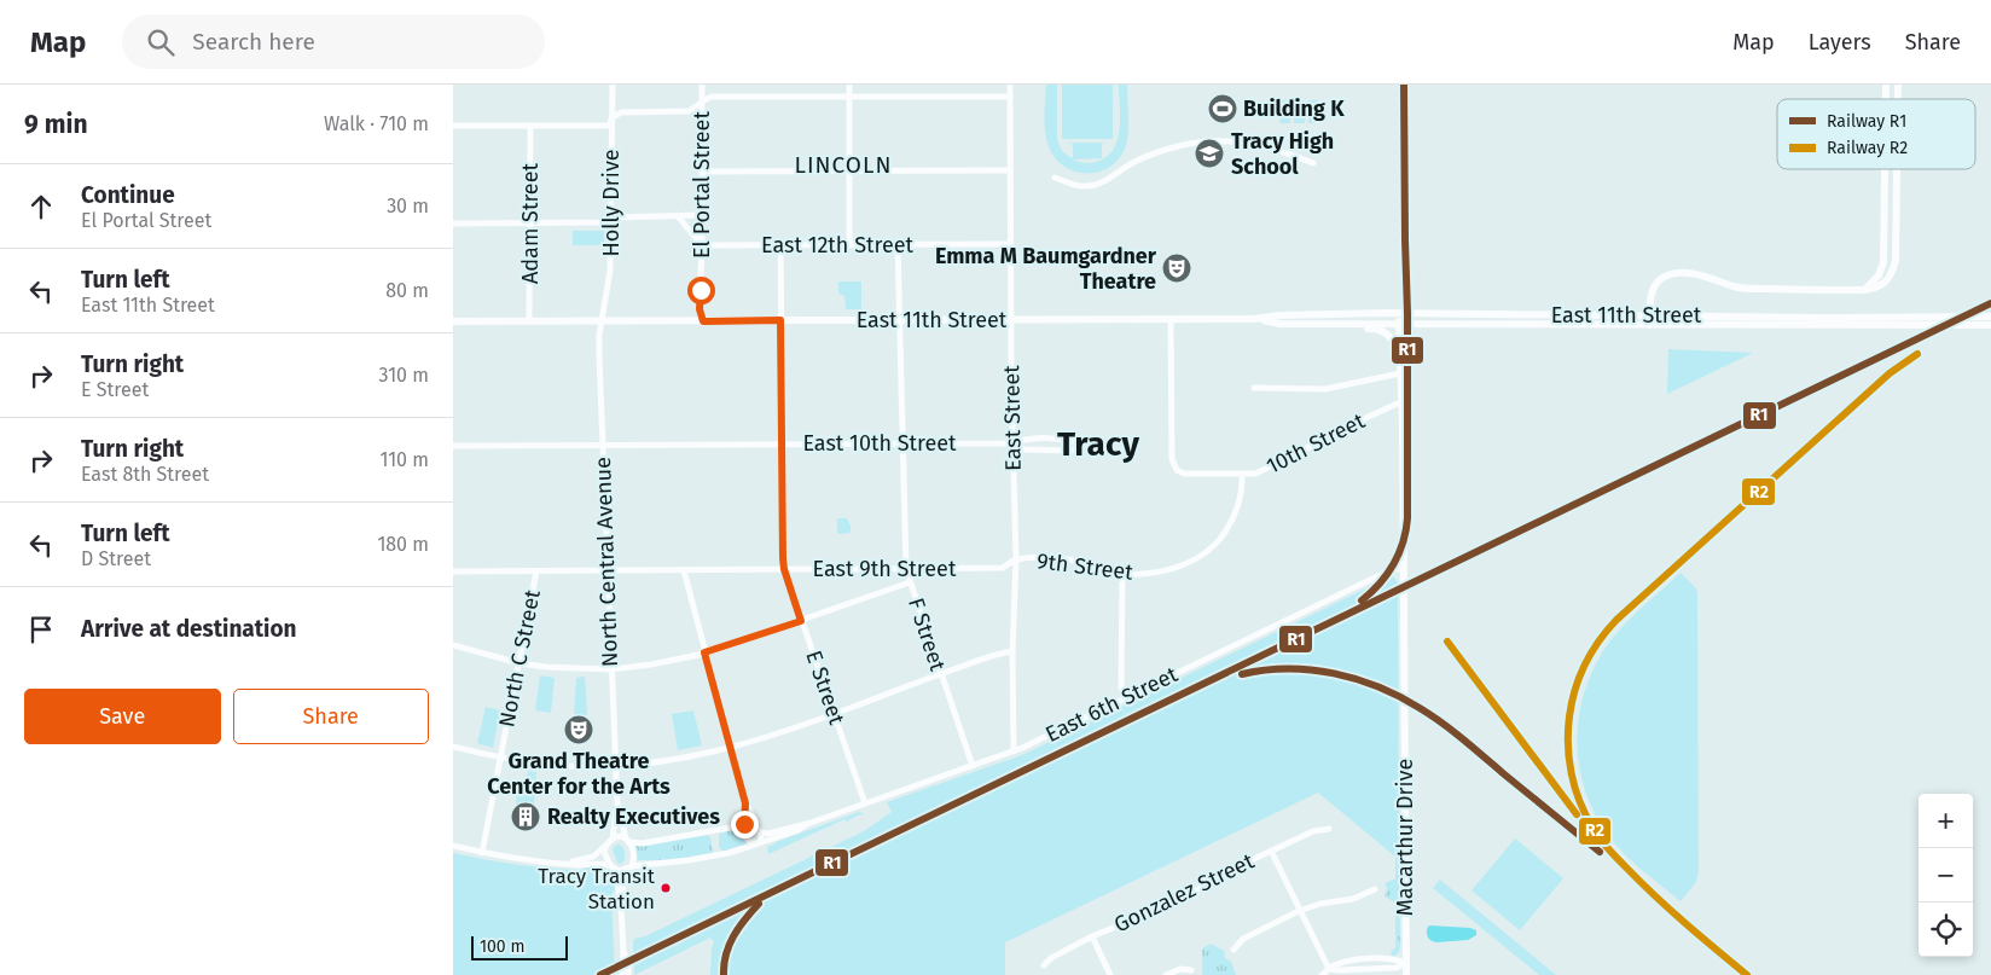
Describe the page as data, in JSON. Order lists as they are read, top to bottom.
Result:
{
  "streets": {
    "main road": ["East 11th Street", "Macarthur Drive"],
    "street": [
      "El Portal Street",
      "Holly Drive",
      "Adam Street",
      "East 12th Street",
      "East Street",
      "East 10th Street",
      "10th Street",
      "North Central Avenue",
      "9th Street",
      "East 9th Street",
      "F Street",
      "North C Street",
      "E Street",
      "East 6th Street",
      "Gonzalez Street"
    ]
  },
  "crossings": [
    ["El Portal Street", "East 12th Street"],
    ["El Portal Street", "East 11th Street"],
    ["Holly Drive", "East 11th Street"],
    ["Holly Drive", "North Central Avenue"],
    ["Adam Street", "East 11th Street"],
    ["East 12th Street", "East Street"],
    ["East 12th Street", "F Street"],
    ["East 12th Street", "E Street"],
    ["East 11th Street", "East Street"],
    ["East 11th Street", "10th Street"],
    ["East 11th Street", "North Central Avenue"],
    ["East 11th Street", "F Street"],
    ["East 11th Street", "E Street"],
    ["East 11th Street", "Macarthur Drive"],
    ["East Street", "East 10th Street"],
    ["East Street", "9th Street"],
    ["East Street", "East 9th Street"],
    ["East Street", "East 6th Street"],
    ["East 10th Street", "North Central Avenue"],
    ["East 10th Street", "F Street"],
    ["East 10th Street", "E Street"],
    ["10th Street", "9th Street"],
    ["10th Street", "Macarthur Drive"],
    ["North Central Avenue", "East 9th Street"],
    ["North Central Avenue", "East 6th Street"],
    ["9th Street", "East 9th Street"],
    ["East 9th Street", "F Street"],
    ["East 9th Street", "North C Street"],
    ["East 9th Street", "E Street"],
    ["F Street", "East 6th Street"],
    ["E Street", "East 6th Street"],
    ["East 6th Street", "Macarthur Drive"]
  ],
  "districts": ["LINCOLN", "Tracy"],
  "places": {
    "sports": ["Building K"],
    "school or university": ["Tracy High School"],
    "theatre": ["Emma M Baumgardner Theatre", "Grand Theatre Center for the Arts"],
    "building": ["Realty Executives"],
    "other": ["Tracy Transit Station"]
  },
  "lines": ["rail line R1", "rail line R2"],
  "legend": ["Railway R1", "Railway R2"],
  "scale_bar": "100 m",
  "page": {
    "header": "Map",
    "search": "Search here",
    "nav": ["Map", "Layers", "Share"],
    "heading": ["9 min", "Walk · 710 m"],
    "list": [
      ["Continue", "El Portal Street", "30 m"],
      ["Turn left", "East 11th Street", "80 m"],
      ["Turn right", "E Street", "310 m"],
      ["Turn right", "East 8th Street", "110 m"],
      ["Turn left", "D Street", "180 m"],
      "Arrive at destination"
    ],
    "buttons": ["Save", "Share"],
    "map_buttons": ["+", "−"],
    "scale": "100 m"
  }
}
